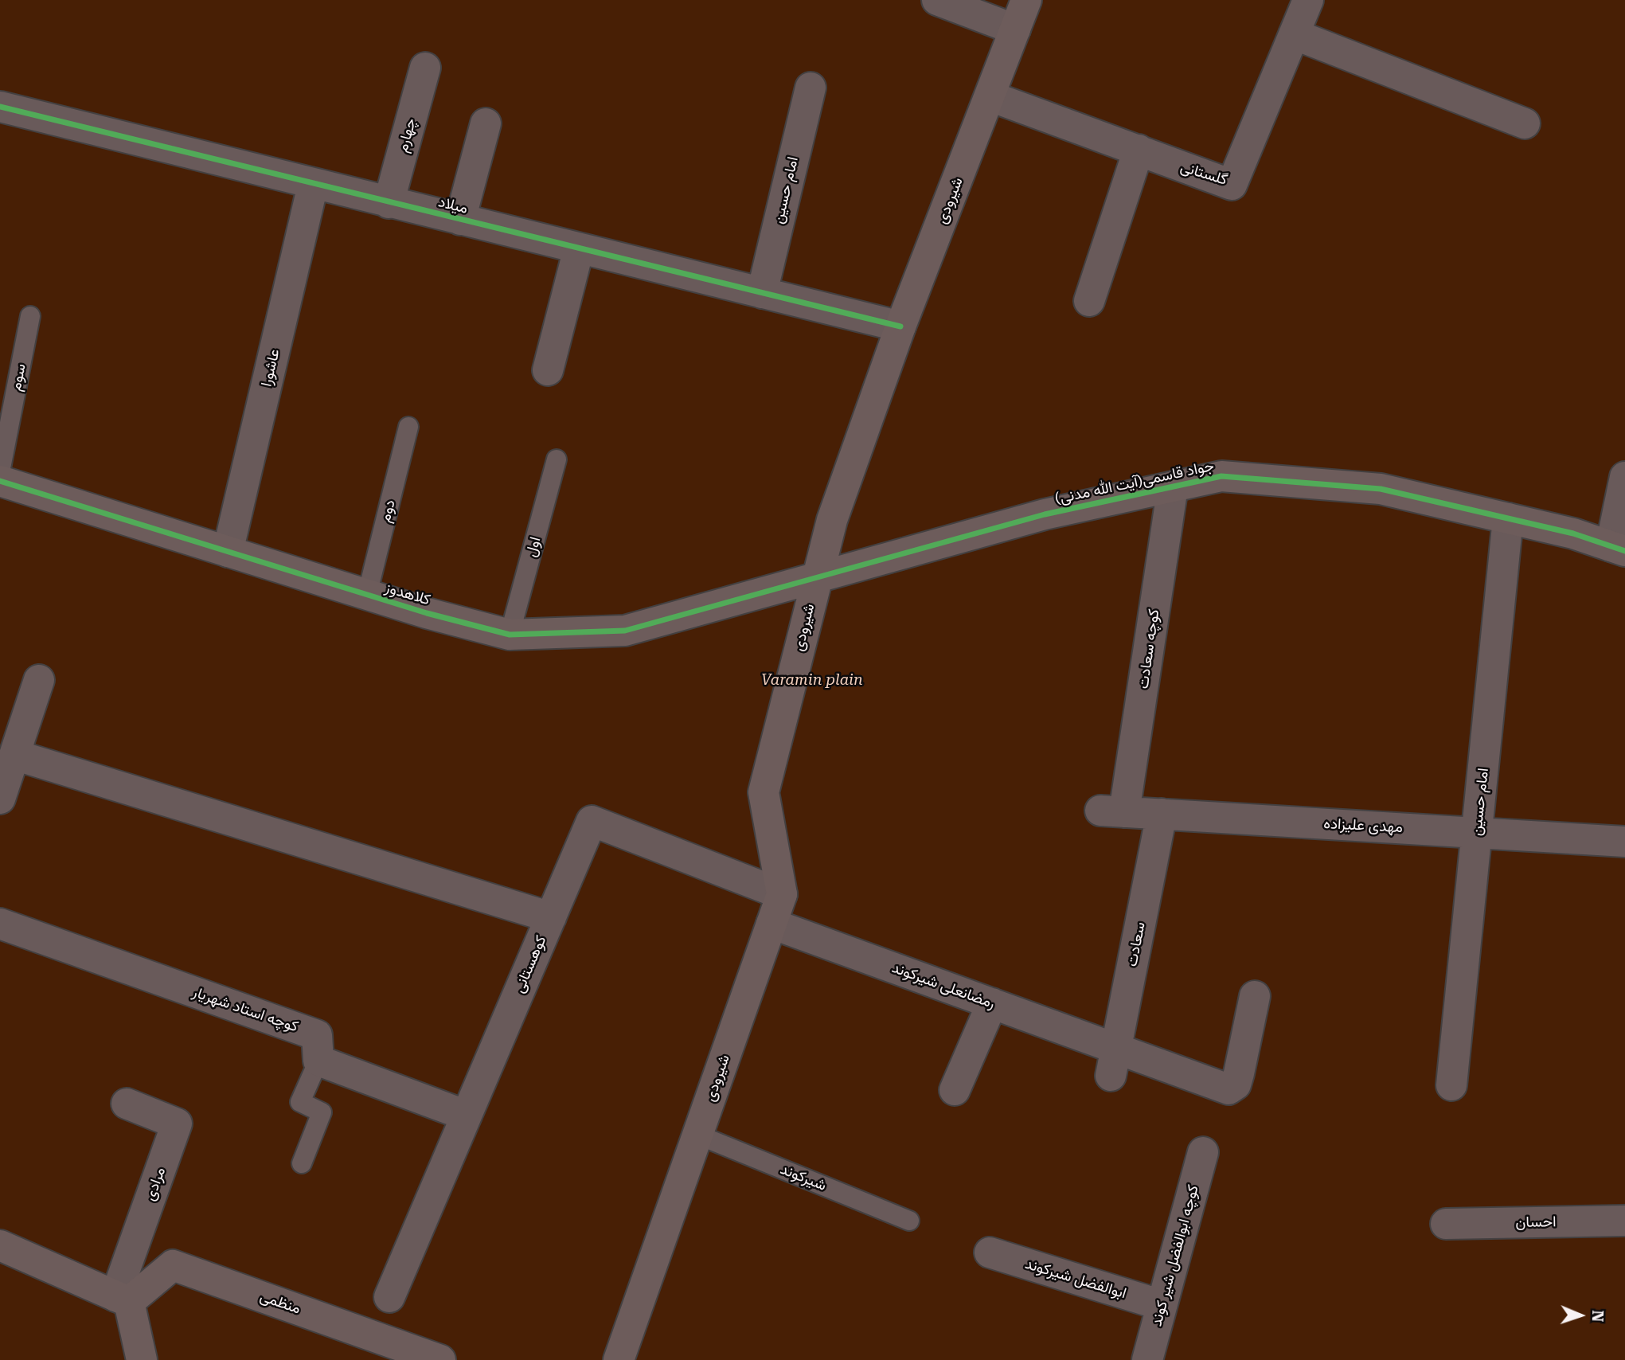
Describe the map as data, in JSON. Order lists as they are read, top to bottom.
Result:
{
  "streets": {
    "street": [
      "چهارم",
      "گلستانی",
      "امام حسین",
      "شیرودی",
      "میلاد",
      "عاشورا",
      "جواد قاسمی(آیت الله مدنی)",
      "کلاهدوز",
      "کوچه سعادت",
      "مهدی علیزاده",
      "سعادت",
      "کوهستانی",
      "رمضانعلی شیرکوند",
      "کوچه استاد شهریار",
      "مرادی",
      "احسان",
      "کوچه ابوالفضل شیر کوند",
      "ابوالفضل شیرکوند",
      "منظمی"
    ],
    "lane": [
      "سوم",
      "دوم",
      "اول",
      "شیرکوند"
    ]
  },
  "crossings": [
    ["چهارم", "میلاد"],
    ["گلستانی", "شیرودی"],
    ["امام حسین", "میلاد"],
    ["امام حسین", "جواد قاسمی(آیت الله مدنی)"],
    ["امام حسین", "مهدی علیزاده"],
    ["شیرودی", "میلاد"],
    ["شیرودی", "جواد قاسمی(آیت الله مدنی)"],
    ["شیرودی", "کلاهدوز"],
    ["شیرودی", "کوهستانی"],
    ["شیرودی", "رمضانعلی شیرکوند"],
    ["شیرودی", "شیرکوند"],
    ["میلاد", "عاشورا"],
    ["عاشورا", "کلاهدوز"],
    ["جواد قاسمی(آیت الله مدنی)", "کلاهدوز"],
    ["جواد قاسمی(آیت الله مدنی)", "کوچه سعادت"],
    ["دوم", "کلاهدوز"],
    ["اول", "کلاهدوز"],
    ["کوچه سعادت", "مهدی علیزاده"],
    ["مهدی علیزاده", "سعادت"],
    ["سعادت", "رمضانعلی شیرکوند"],
    ["مرادی", "منظمی"],
    ["کوچه ابوالفضل شیر کوند", "ابوالفضل شیرکوند"]
  ],
  "parks": ["Varamin plain"],
  "north": "right"
}
